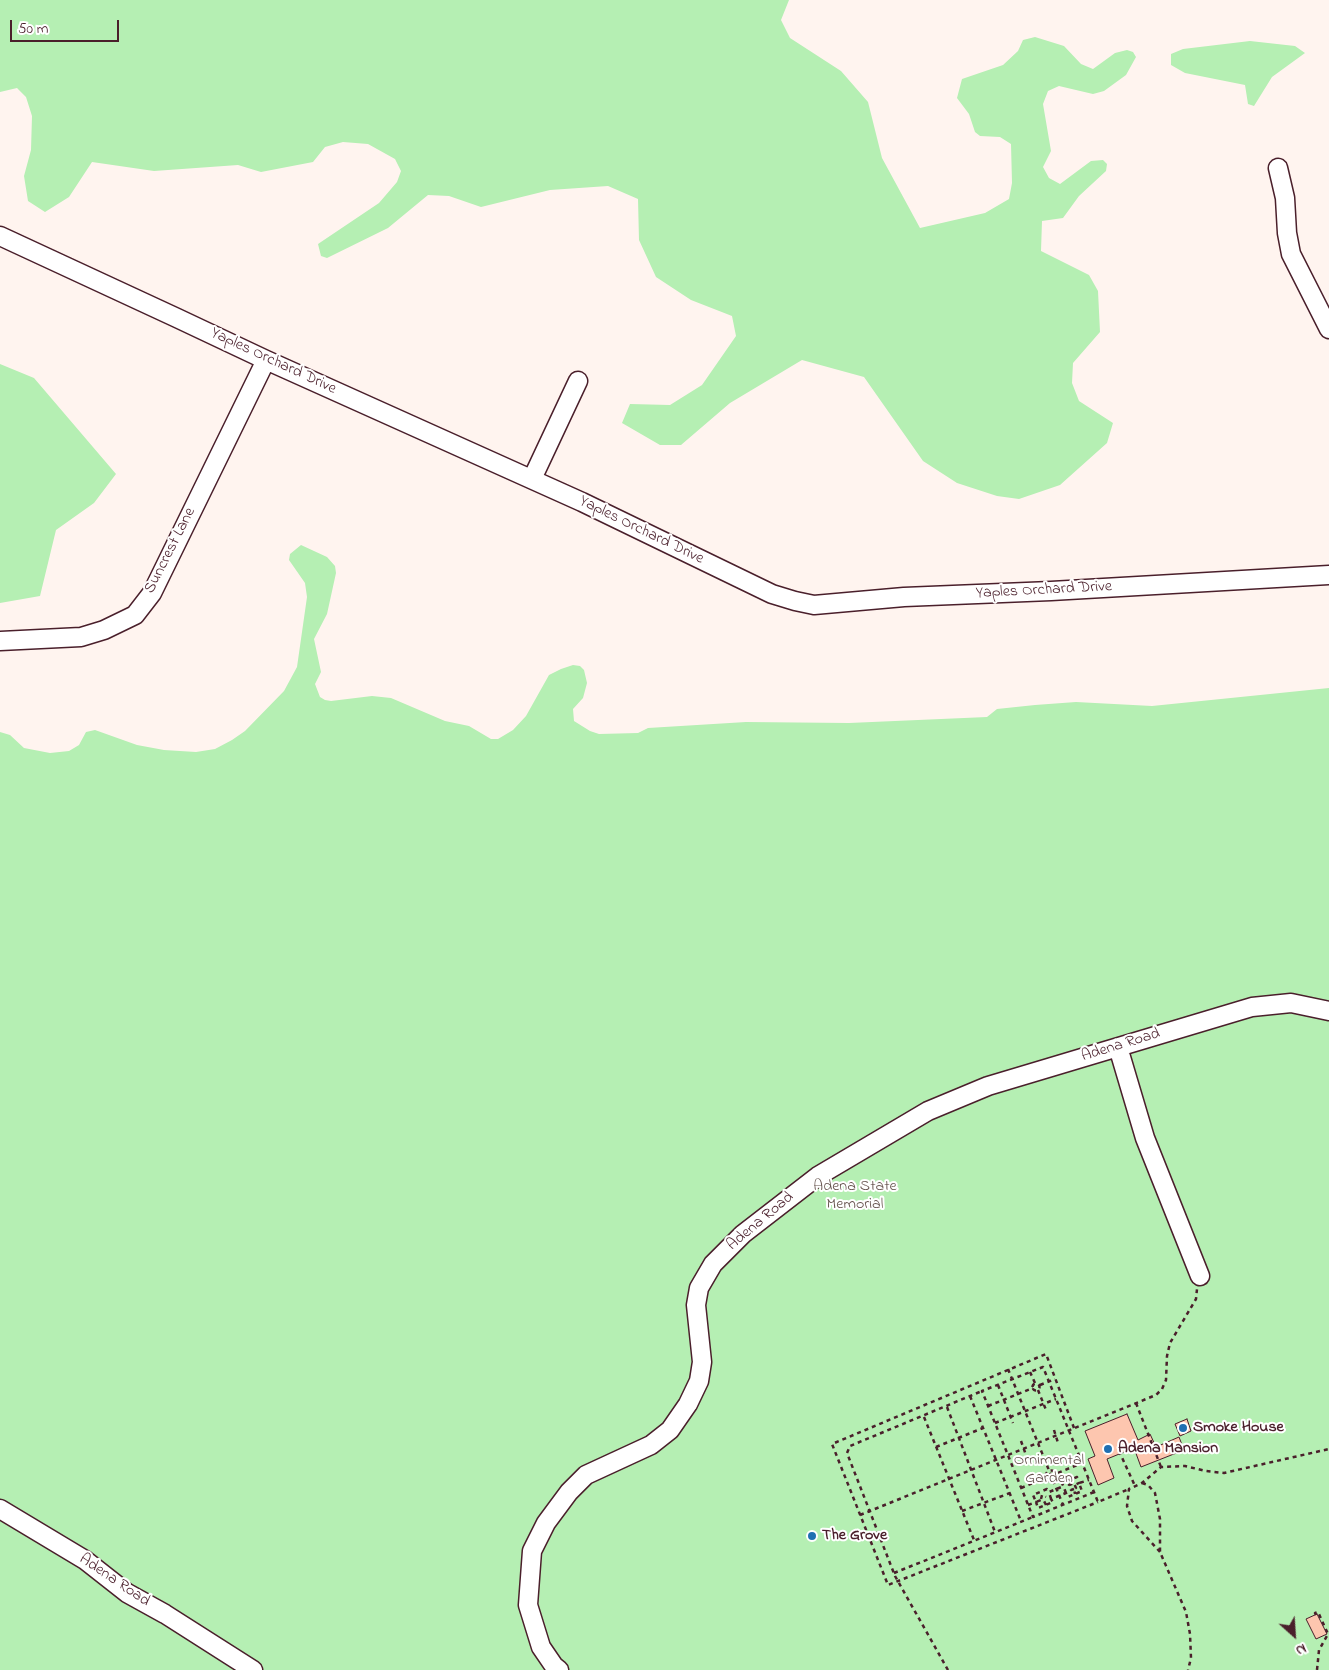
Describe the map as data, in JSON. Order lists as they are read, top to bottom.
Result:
{
  "streets": {
    "street": ["Yaples Orchard Drive", "Suncrest Lane", "Adena Road"]
  },
  "crossings": [
    ["Yaples Orchard Drive", "Suncrest Lane"]
  ],
  "parks": ["Adena State Memorial", "Ornimental Garden"],
  "places": ["Smoke House", "Adena Mansion", "The Grove"],
  "scale_bar": "50 m",
  "north": "bottom right"
}
